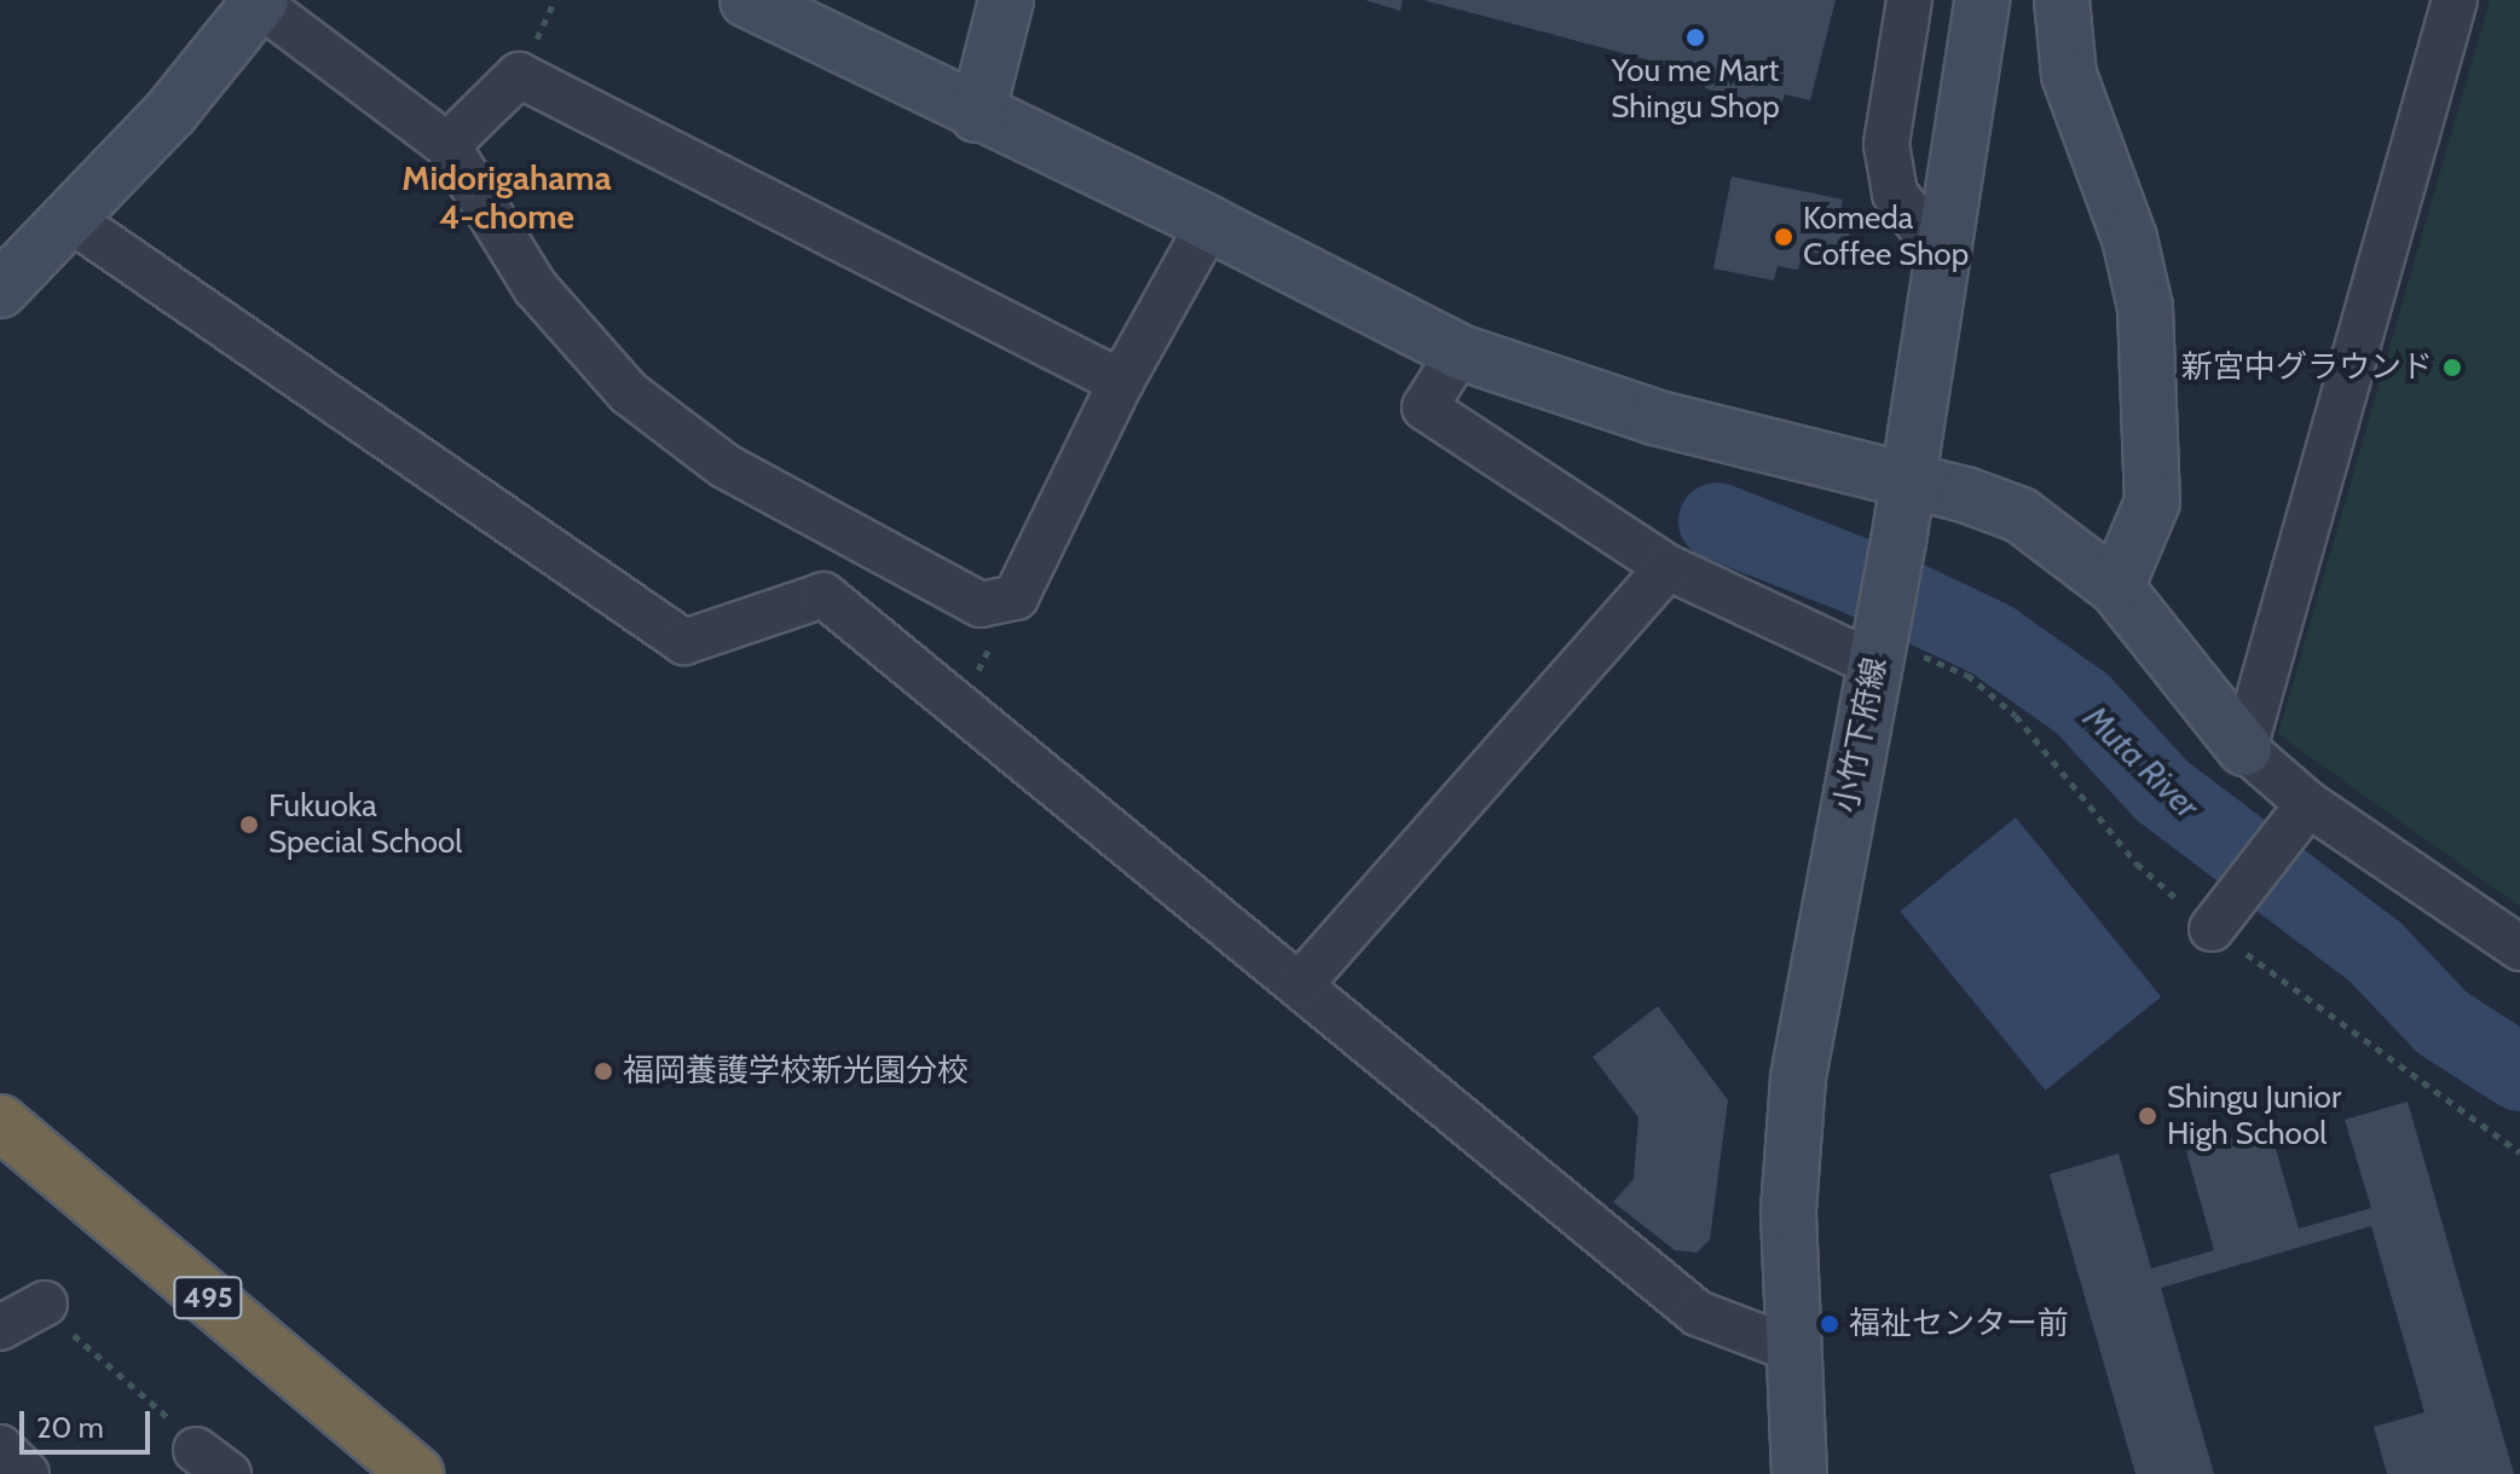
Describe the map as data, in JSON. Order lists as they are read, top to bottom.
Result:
{
  "streets": {
    "highway": ["495"],
    "street": ["小竹下府線"]
  },
  "districts": ["Midorigahama 4-chome"],
  "water": ["Muta River"],
  "places": [
    "You me Mart Shingu Shop",
    "Komeda Coffee Shop",
    "新宮中グラウンド",
    "Fukuoka Special School",
    "福岡養護学校新光園分校",
    "Shingu Junior High School",
    "福祉センター前"
  ],
  "scale_bar": "20 m"
}
